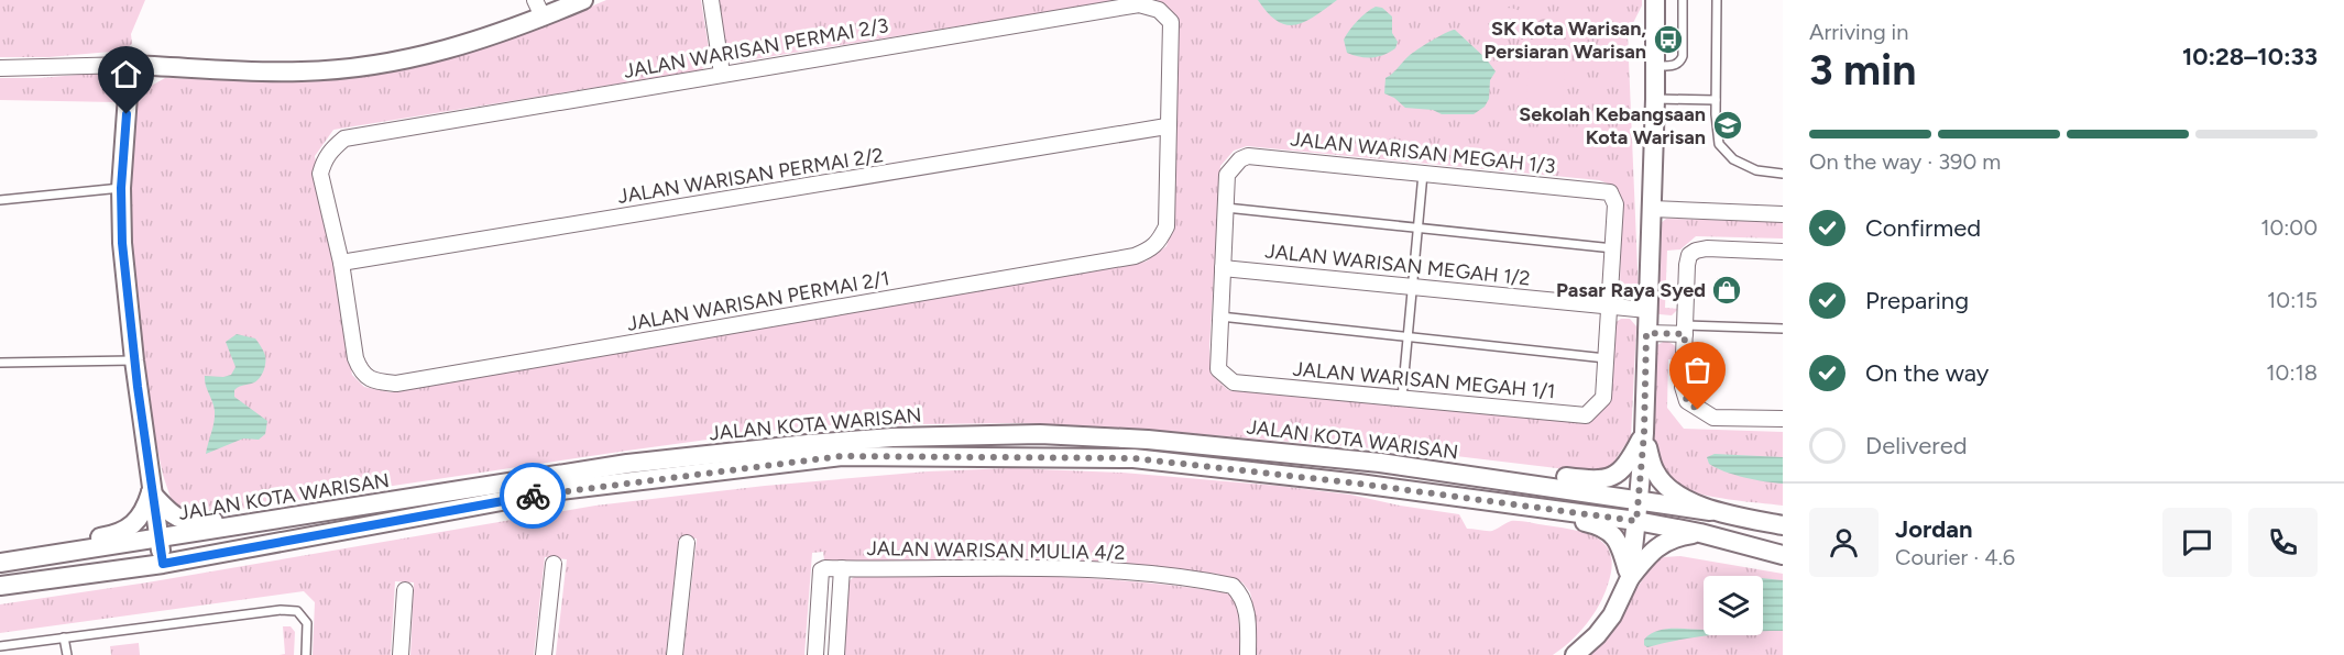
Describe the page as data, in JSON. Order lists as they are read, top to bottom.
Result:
{
  "streets": {
    "street": [
      "JALAN WARISAN PERMAI 2/3",
      "JALAN WARISAN MEGAH 1/3",
      "JALAN WARISAN PERMAI 2/2",
      "JALAN WARISAN MEGAH 1/2",
      "JALAN WARISAN PERMAI 2/1",
      "JALAN WARISAN MEGAH 1/1",
      "JALAN KOTA WARISAN",
      "JALAN WARISAN MULIA 4/2"
    ]
  },
  "crossings": [
    ["JALAN WARISAN PERMAI 2/3", "JALAN WARISAN PERMAI 2/2"],
    ["JALAN WARISAN PERMAI 2/3", "JALAN WARISAN PERMAI 2/1"],
    ["JALAN WARISAN PERMAI 2/2", "JALAN WARISAN PERMAI 2/1"]
  ],
  "places": {
    "bus stop": ["SK Kota Warisan, Persiaran Warisan"],
    "school or university": ["Sekolah Kebangsaan Kota Warisan"],
    "shop": ["Pasar Raya Syed"]
  },
  "page": {
    "heading": ["3 min", "Arriving in", "10:28–10:33"],
    "panel": ["Jordan", "Courier · 4.6"],
    "bar": "On the way · 390 m",
    "list": [
      ["Confirmed", "10:00"],
      ["Preparing", "10:15"],
      ["On the way", "10:18"],
      "Delivered"
    ]
  }
}
